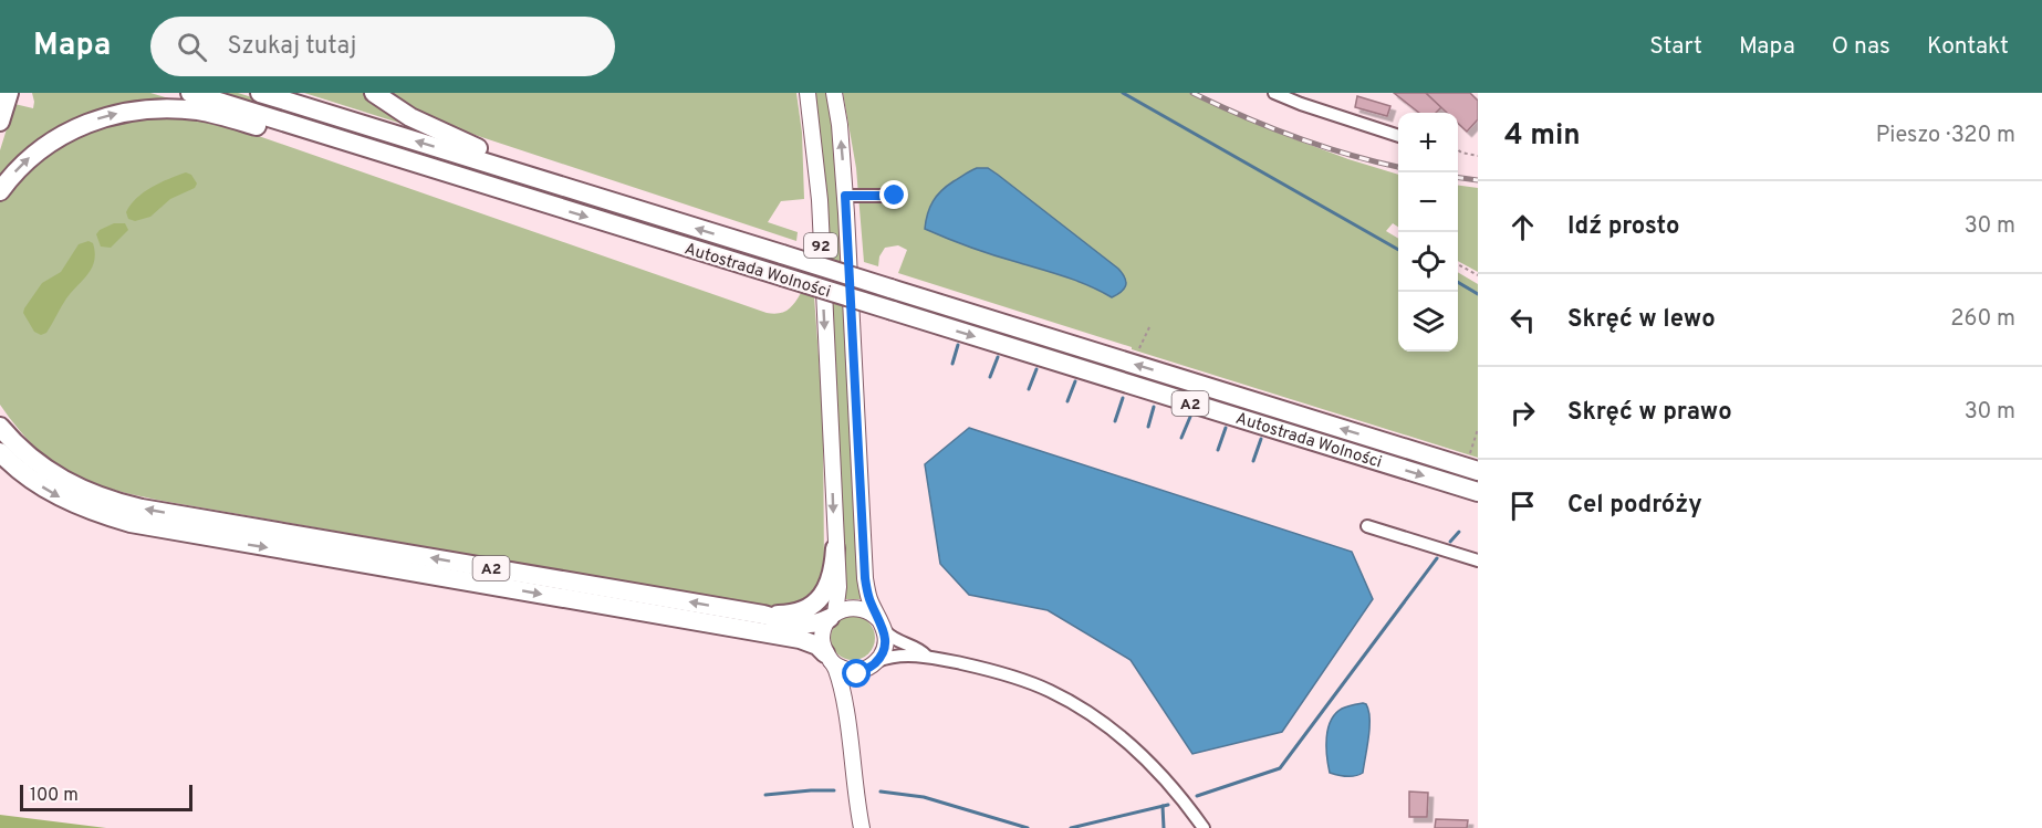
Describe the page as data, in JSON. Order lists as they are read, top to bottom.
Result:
{
  "streets": {
    "highway": ["Autostrada Wolności", "A2"],
    "main road": ["92"]
  },
  "crossings": [
    ["92", "A2"],
    ["Autostrada Wolności", "A2"]
  ],
  "scale_bar": "100 m",
  "page": {
    "header": "Mapa",
    "search": "Szukaj tutaj",
    "nav": [
      "Start",
      "Mapa",
      "O nas",
      "Kontakt"
    ],
    "heading": ["4 min", "Pieszo · 320 m"],
    "map_buttons": ["+", "−"],
    "list": [
      ["Idź prosto", "30 m"],
      ["Skręć w lewo", "260 m"],
      ["Skręć w prawo", "30 m"],
      "Cel podróży"
    ],
    "scale": "100 m"
  }
}
